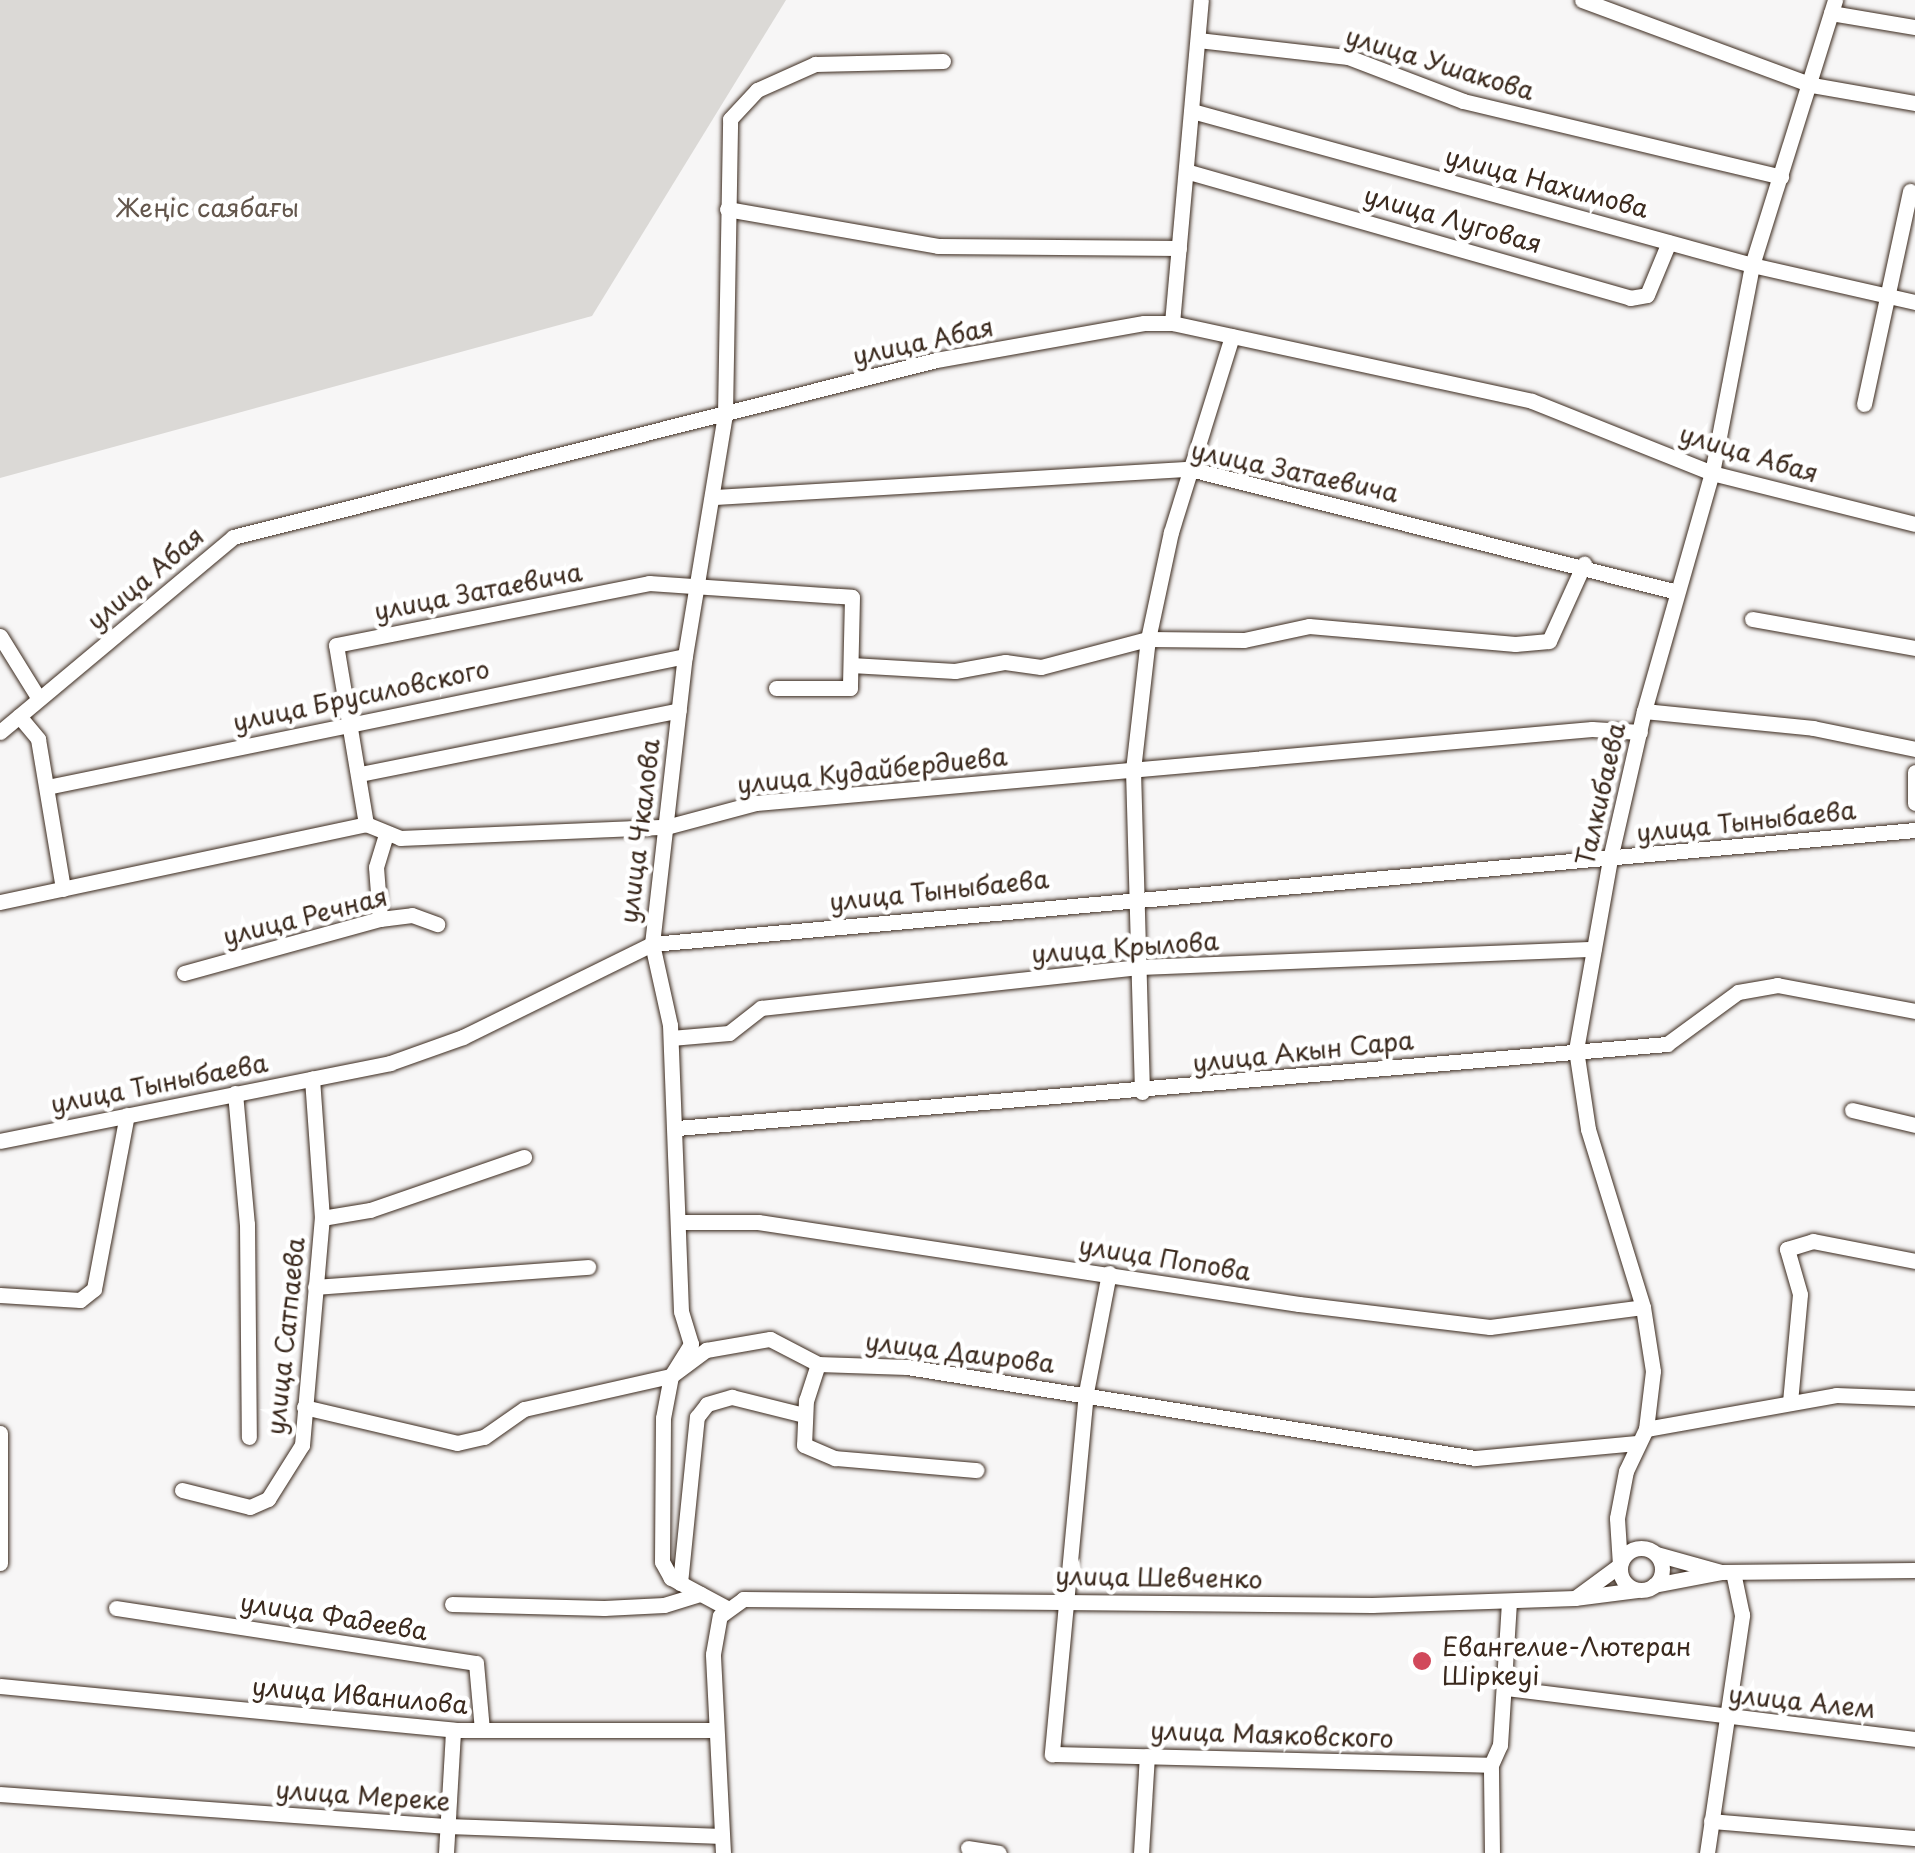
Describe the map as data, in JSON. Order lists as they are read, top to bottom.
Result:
{
  "streets": {
    "street": [
      "улица Ушакова",
      "улица Нахимова",
      "улица Луговая",
      "улица Абая",
      "улица Затаевича",
      "улица Брусиловского",
      "улица Кудайбердиева",
      "Талкибаева",
      "улица Тыныбаева",
      "улица Чкалова",
      "улица Речная",
      "улица Крылова",
      "улица Акын Сара",
      "улица Попова",
      "улица Сатпаева",
      "улица Даирова",
      "улица Шевченко",
      "улица Фадеева",
      "улица Иванилова",
      "улица Алем",
      "улица Маяковского",
      "улица Мереке"
    ]
  },
  "crossings": [
    ["улица Ушакова", "Талкибаева"],
    ["улица Нахимова", "улица Луговая"],
    ["улица Нахимова", "Талкибаева"],
    ["улица Абая", "Талкибаева"],
    ["улица Абая", "улица Чкалова"],
    ["улица Затаевича", "улица Брусиловского"],
    ["улица Затаевича", "Талкибаева"],
    ["улица Затаевича", "улица Чкалова"],
    ["улица Брусиловского", "улица Чкалова"],
    ["улица Кудайбердиева", "Талкибаева"],
    ["улица Кудайбердиева", "улица Чкалова"],
    ["Талкибаева", "улица Тыныбаева"],
    ["Талкибаева", "улица Крылова"],
    ["Талкибаева", "улица Акын Сара"],
    ["Талкибаева", "улица Попова"],
    ["Талкибаева", "улица Даирова"],
    ["Талкибаева", "улица Шевченко"],
    ["улица Тыныбаева", "улица Чкалова"],
    ["улица Тыныбаева", "улица Сатпаева"],
    ["улица Чкалова", "улица Крылова"],
    ["улица Чкалова", "улица Акын Сара"],
    ["улица Чкалова", "улица Попова"],
    ["улица Чкалова", "улица Даирова"],
    ["улица Сатпаева", "улица Даирова"],
    ["улица Шевченко", "улица Маяковского"],
    ["улица Фадеева", "улица Иванилова"]
  ],
  "parks": ["Жеңіс саябағы"],
  "places": ["Евангелие-Лютеран Шіркеуі"]
}
